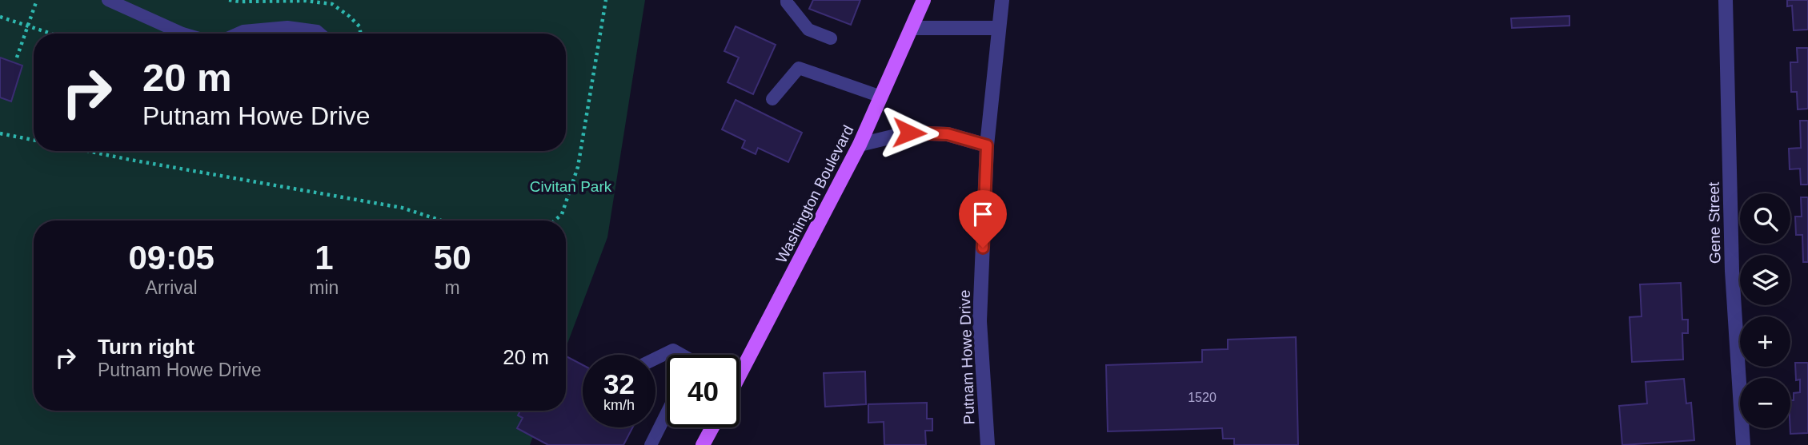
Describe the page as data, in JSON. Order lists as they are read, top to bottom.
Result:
{
  "streets": {
    "main road": ["Washington Boulevard"],
    "street": ["Gene Street", "Putnam Howe Drive"]
  },
  "parks": ["Civitan Park"],
  "house_numbers": ["1520"],
  "page": {
    "turn": ["20 m", "Putnam Howe Drive"],
    "map_buttons": ["+", "−"],
    "eta": [
      "09:05",
      "Arrival",
      "1",
      "min",
      "50",
      "m"
    ],
    "list": [
      {
        "name": "Turn right",
        "note": "Putnam Howe Drive",
        "value": "20 m"
      }
    ],
    "speed": "32 km/h",
    "limit": "40"
  }
}
